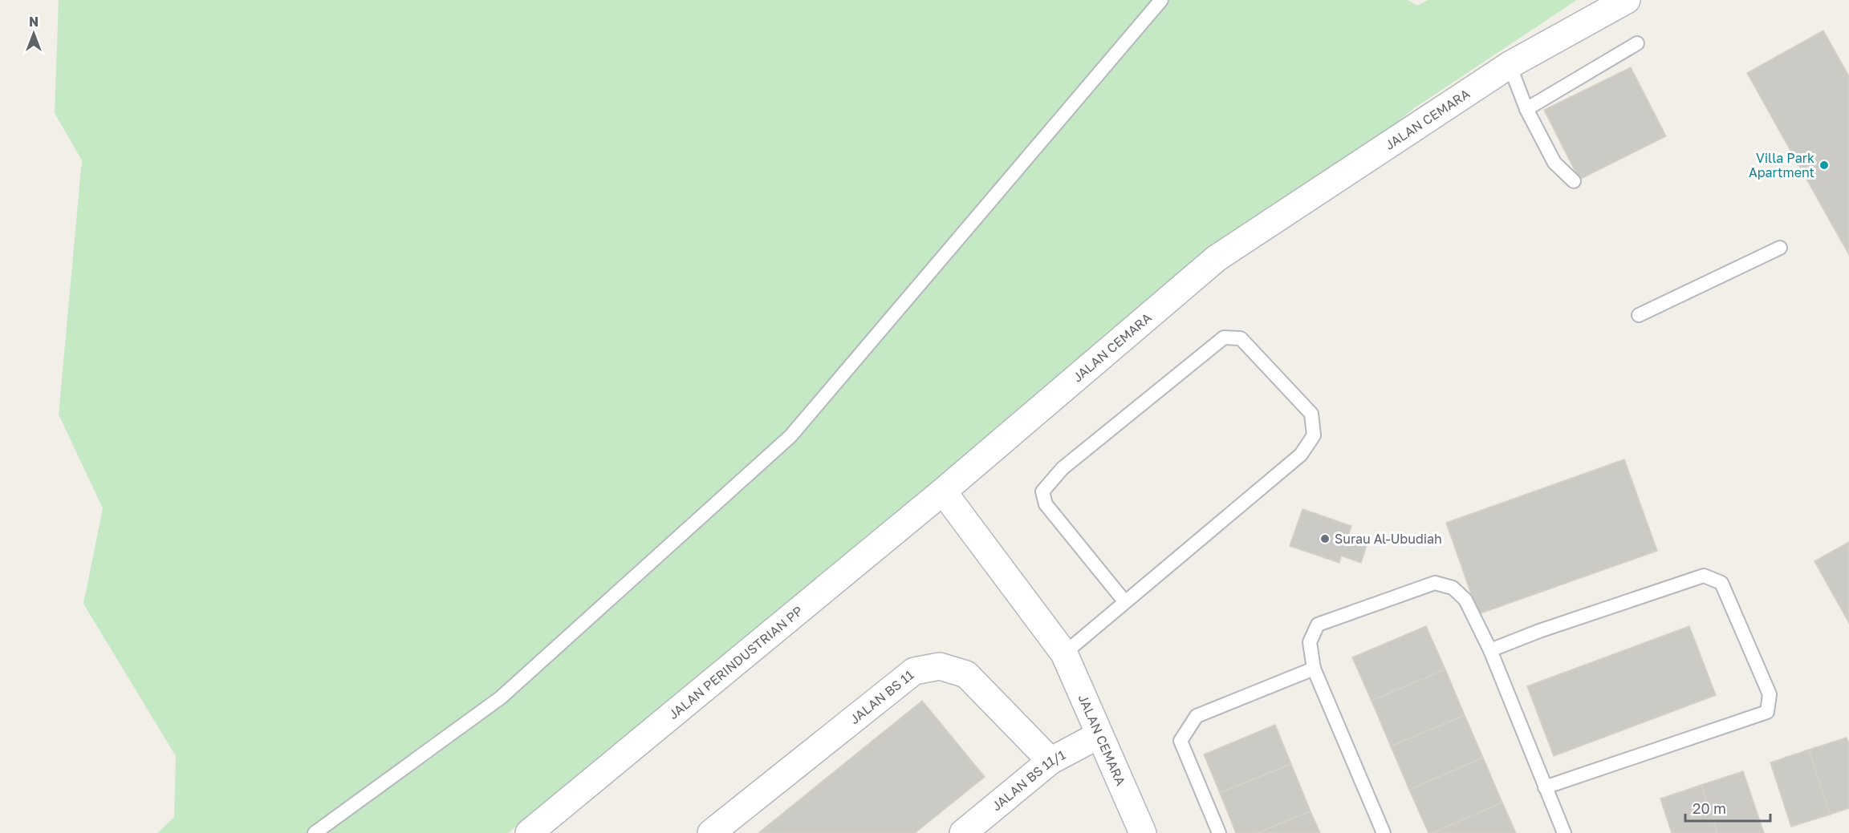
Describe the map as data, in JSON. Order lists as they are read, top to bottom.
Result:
{
  "streets": {
    "street": [
      "JALAN CEMARA",
      "JALAN PERINDUSTRIAN PP",
      "JALAN BS 11",
      "JALAN BS 11/1"
    ]
  },
  "crossings": [
    ["JALAN CEMARA", "JALAN PERINDUSTRIAN PP"],
    ["JALAN CEMARA", "JALAN BS 11/1"],
    ["JALAN BS 11", "JALAN BS 11/1"]
  ],
  "places": ["Villa Park Apartment", "Surau Al-Ubudiah"],
  "scale_bar": "20 m",
  "north": "top"
}
